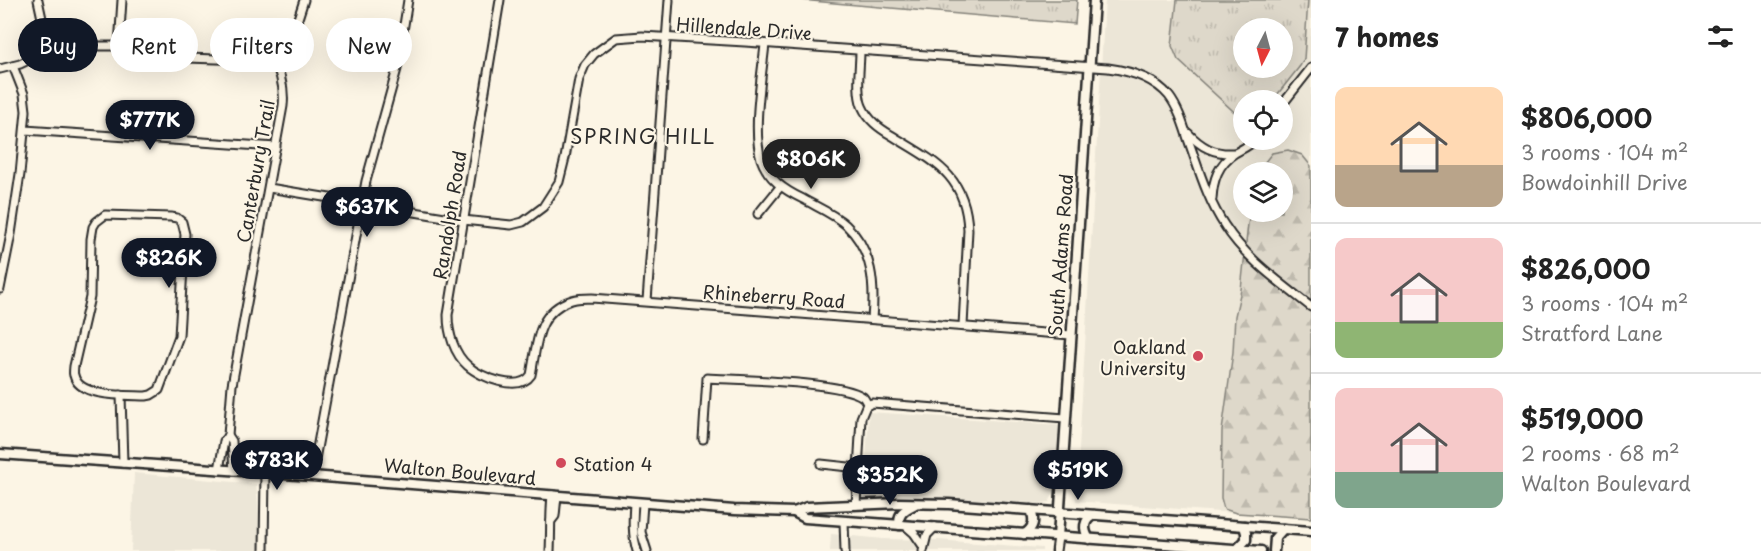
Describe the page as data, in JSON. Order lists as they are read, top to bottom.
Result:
{
  "streets": {
    "main road": ["South Adams Road", "Walton Boulevard"],
    "street": [
      "Hillendale Drive",
      "Canterbury Trail",
      "Randolph Road",
      "Rhineberry Road"
    ]
  },
  "crossings": [
    ["Hillendale Drive", "Canterbury Trail"],
    ["Hillendale Drive", "Randolph Road"],
    ["Hillendale Drive", "South Adams Road"],
    ["Canterbury Trail", "Walton Boulevard"],
    ["Randolph Road", "Rhineberry Road"],
    ["South Adams Road", "Rhineberry Road"],
    ["South Adams Road", "Walton Boulevard"]
  ],
  "districts": ["SPRING HILL"],
  "places": ["Oakland University", "Station 4"],
  "north": "bottom",
  "page": {
    "heading": "7 homes",
    "chip": [
      "Buy",
      "Rent",
      "Filters",
      "New"
    ],
    "list": [
      {
        "name": "$806,000",
        "note": "3 rooms · 104 m² · Bowdoinhill Drive"
      },
      {
        "name": "$826,000",
        "note": "3 rooms · 104 m² · Stratford Lane"
      },
      {
        "name": "$519,000",
        "note": "2 rooms · 68 m² · Walton Boulevard"
      }
    ],
    "price": [
      "$777K",
      "$806K",
      "$637K",
      "$826K",
      "$783K",
      "$519K",
      "$352K"
    ]
  }
}
